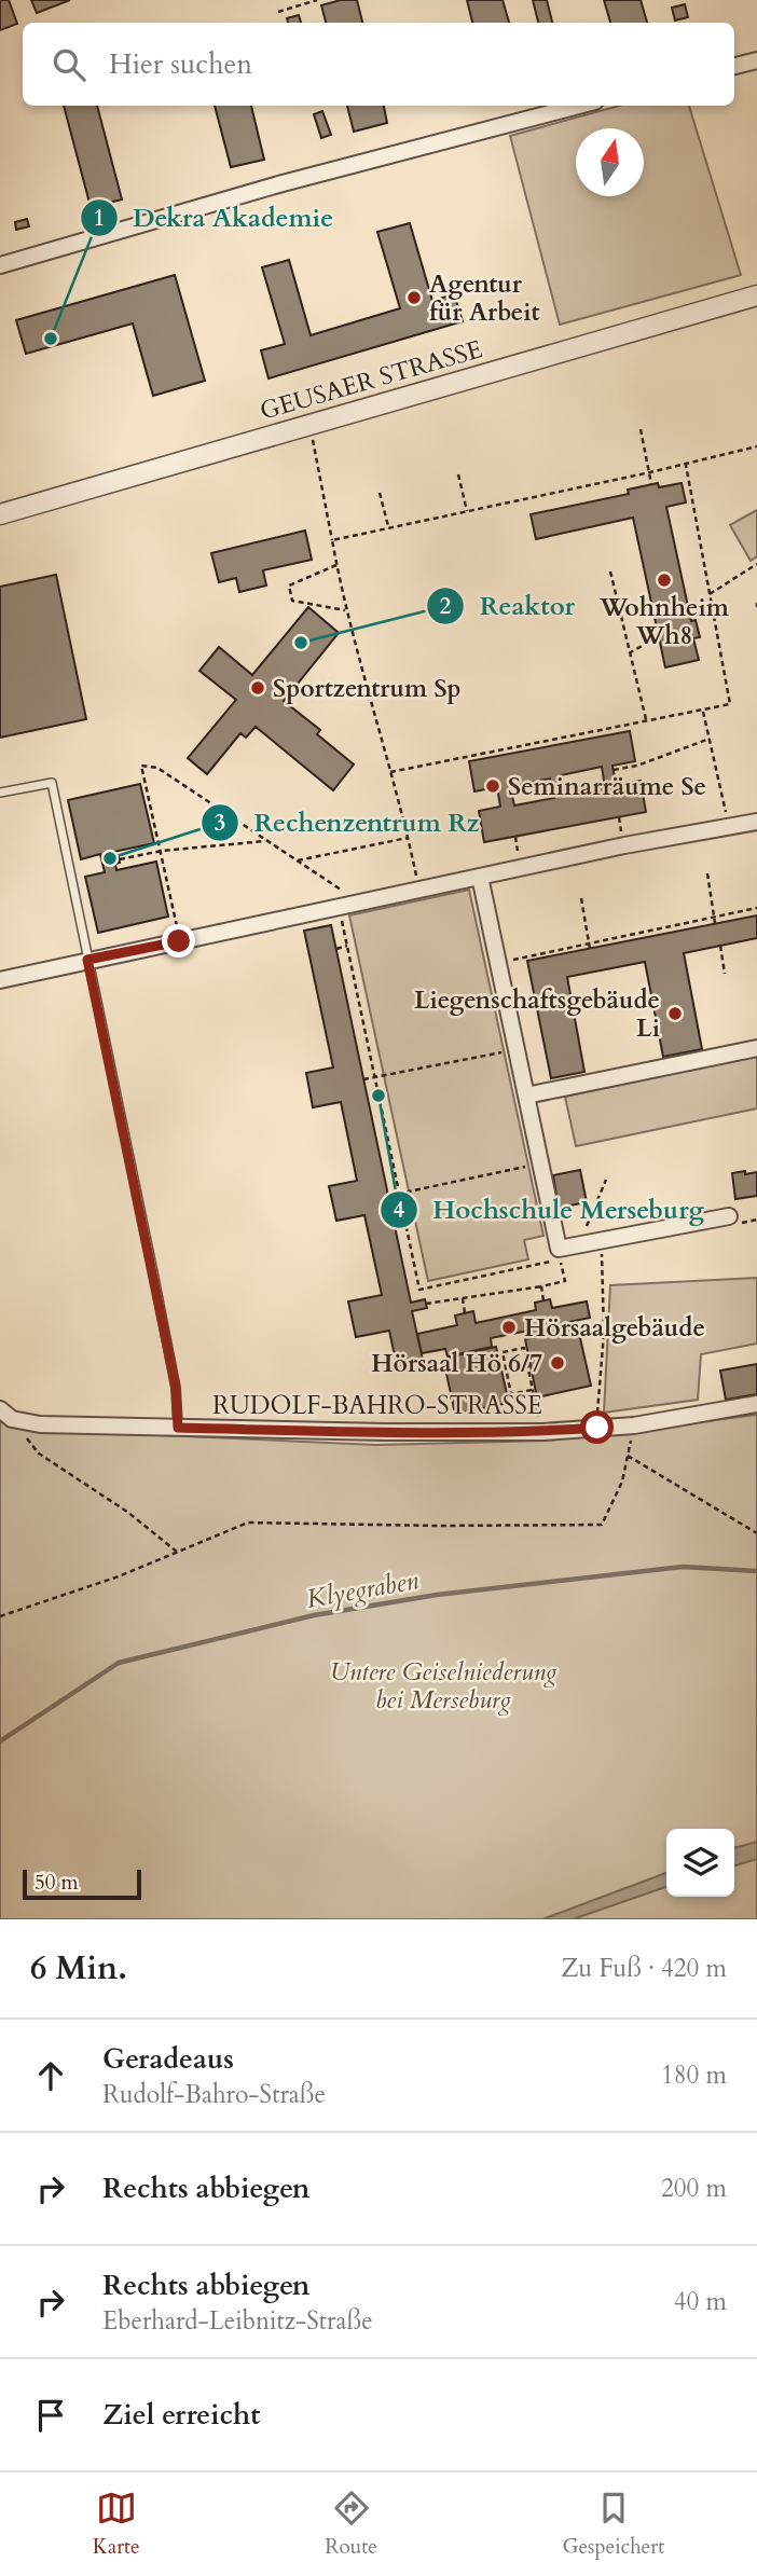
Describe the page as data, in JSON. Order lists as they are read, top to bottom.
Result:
{
  "streets": {
    "street": ["GEUSAER STRASSE", "RUDOLF-BAHRO-STRASSE"]
  },
  "water": ["Klyegraben"],
  "parks": ["Untere Geiselniederung bei Merseburg"],
  "places": [
    "Agentur für Arbeit",
    "Dekra Akademie",
    "Wohnheim Wh8",
    "Reaktor",
    "Sportzentrum Sp",
    "Seminarräume Se",
    "Rechenzentrum Rz",
    "Liegenschaftsgebäude Li",
    "Hochschule Merseburg",
    "Hörsaalgebäude",
    "Hörsaal Hö 6/7"
  ],
  "scale_bar": "50 m",
  "north": "top",
  "page": {
    "search": "Hier suchen",
    "scale": "50 m",
    "heading": ["6 Min.", "Zu Fuß · 420 m"],
    "list": [
      ["Geradeaus", "Rudolf-Bahro-Straße", "180 m"],
      ["Rechts abbiegen", "200 m"],
      ["Rechts abbiegen", "Eberhard-Leibnitz-Straße", "40 m"],
      "Ziel erreicht"
    ],
    "nav": ["Karte", "Route", "Gespeichert"]
  }
}
